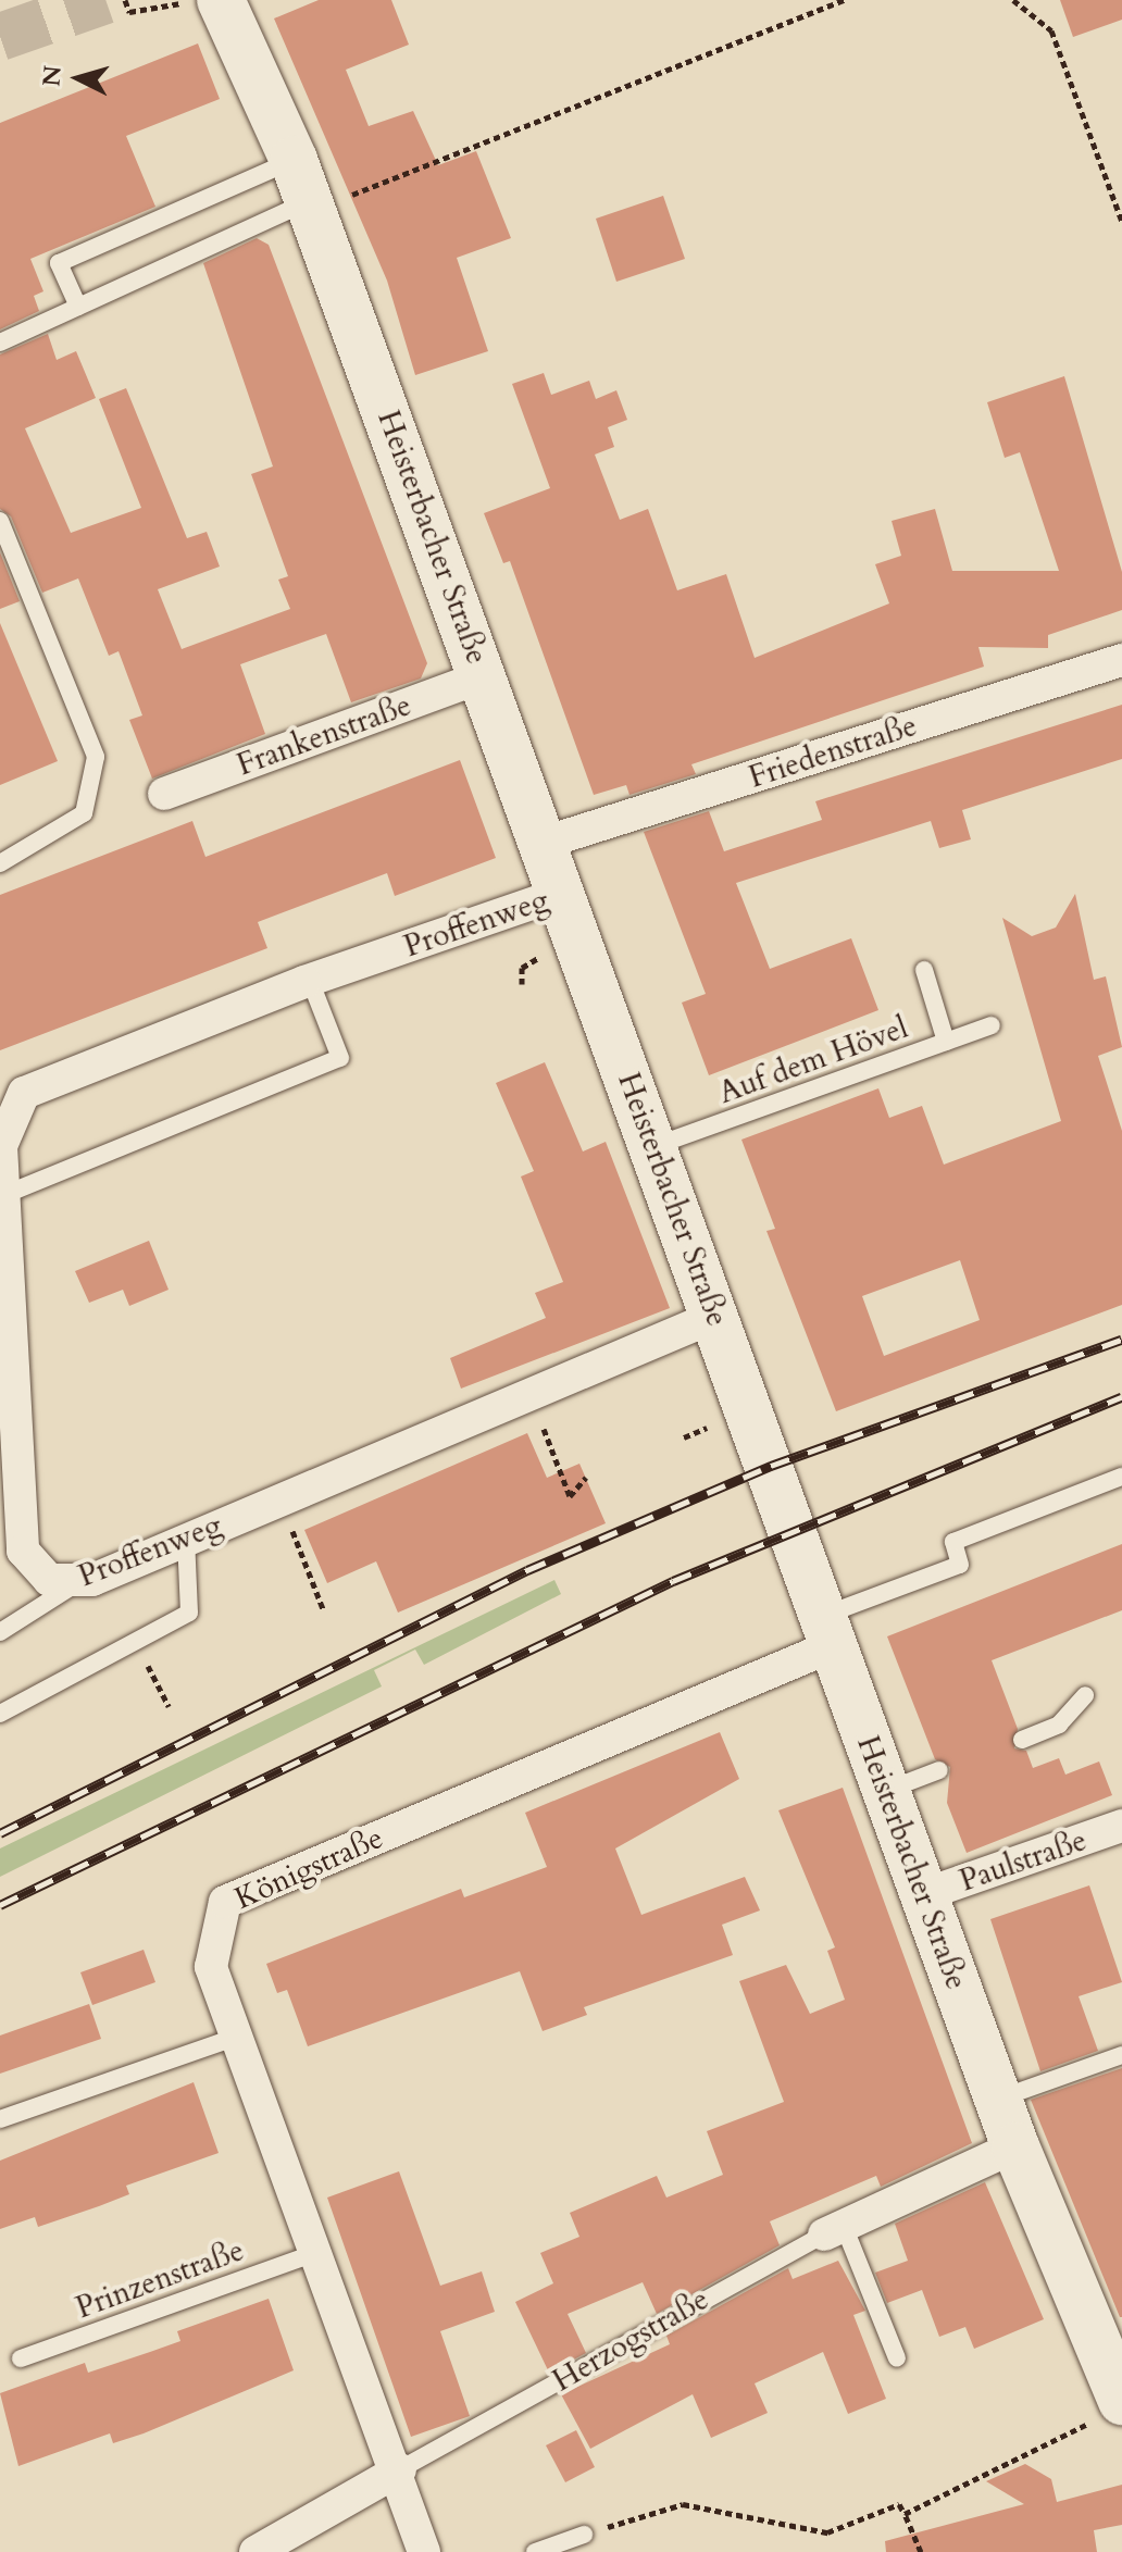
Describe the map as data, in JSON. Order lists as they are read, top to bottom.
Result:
{
  "streets": {
    "street": [
      "Heisterbacher Straße",
      "Frankenstraße",
      "Friedenstraße",
      "Proffenweg",
      "Paulstraße",
      "Königstraße",
      "Herzogstraße"
    ],
    "lane": ["Auf dem Hövel", "Prinzenstraße"]
  },
  "crossings": [
    ["Heisterbacher Straße", "Frankenstraße"],
    ["Heisterbacher Straße", "Friedenstraße"],
    ["Heisterbacher Straße", "Proffenweg"],
    ["Heisterbacher Straße", "Auf dem Hövel"],
    ["Heisterbacher Straße", "Paulstraße"],
    ["Heisterbacher Straße", "Königstraße"],
    ["Heisterbacher Straße", "Herzogstraße"],
    ["Königstraße", "Prinzenstraße"],
    ["Königstraße", "Herzogstraße"]
  ],
  "north": "left"
}
